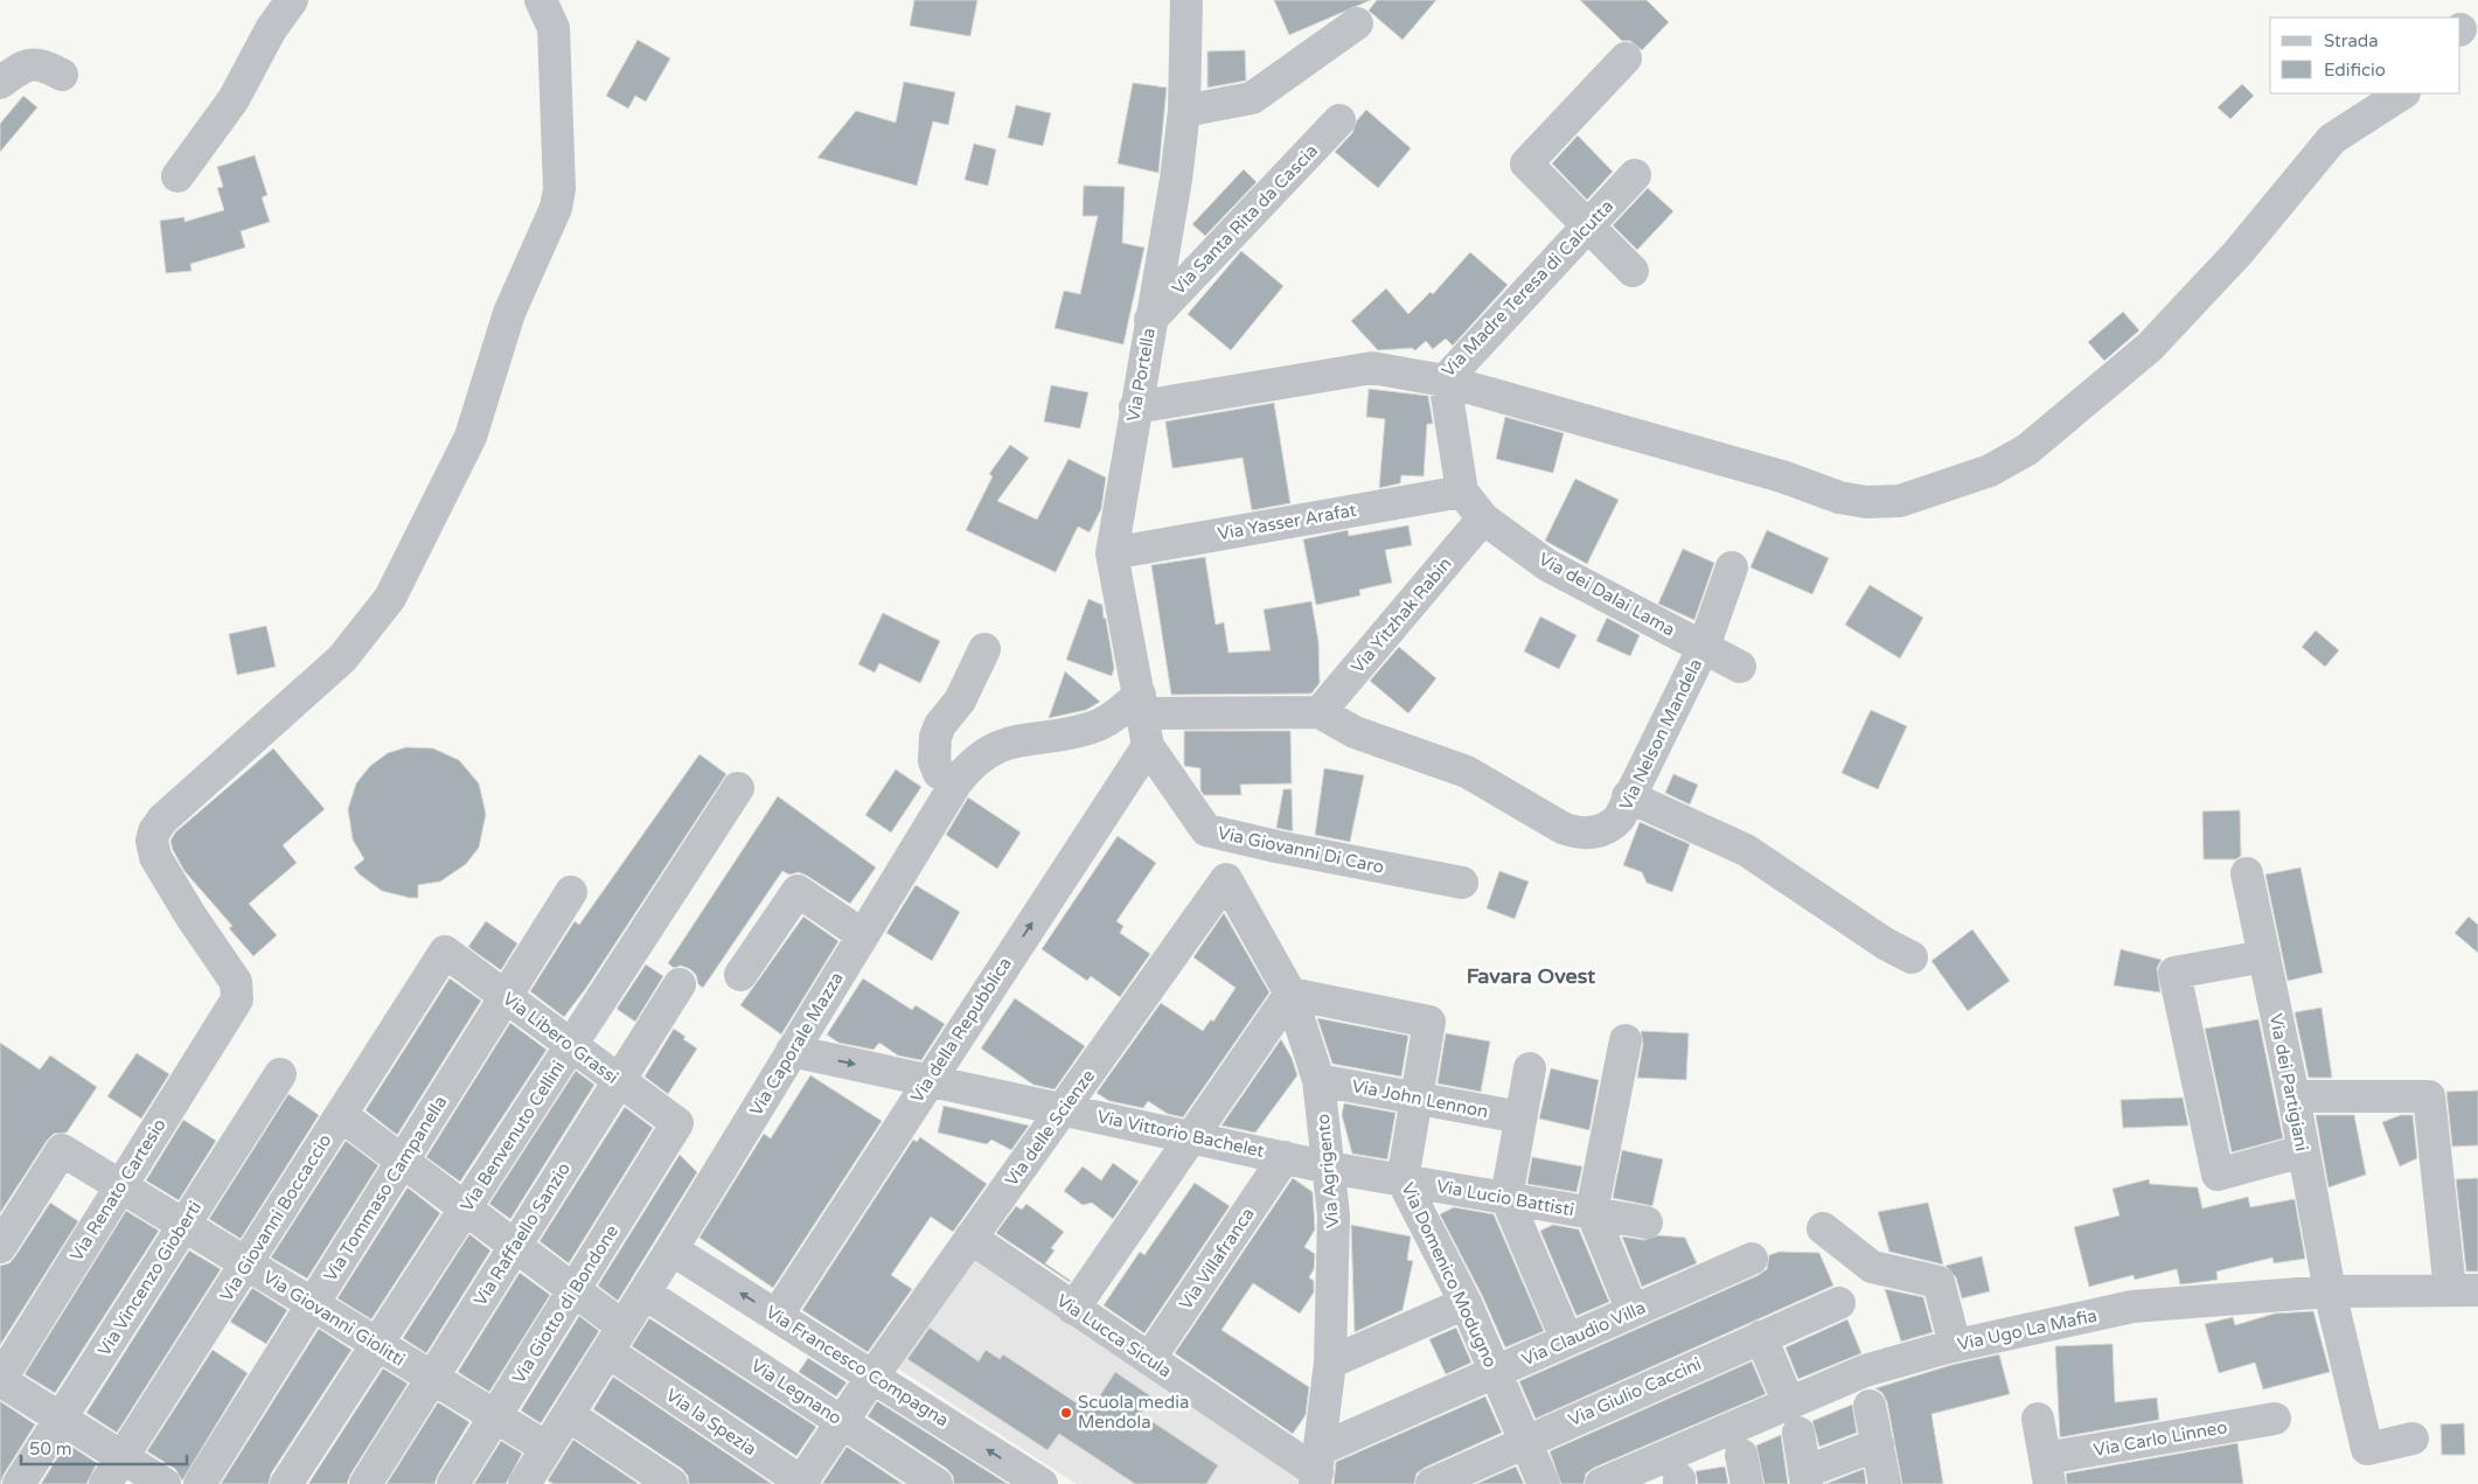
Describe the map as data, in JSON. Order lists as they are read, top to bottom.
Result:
{
  "streets": {
    "street": [
      "Via Santa Rita da Cascia",
      "Via Madre Teresa di Calcutta",
      "Via Portella",
      "Via Yasser Arafat",
      "Via dei Dalai Lama",
      "Via Yitzhak Rabin",
      "Via Nelson Mandela",
      "Via Giovanni Di Caro",
      "Via della Repubblica",
      "Via Libero Grassi",
      "Via Caporale Mazza",
      "Via dei Partigiani",
      "Via John Lennon",
      "Via delle Scienze",
      "Via Vittorio Bachelet",
      "Via Benvenuto Cellini",
      "Via Agrigento",
      "Via Tommaso Campanella",
      "Via Renato Cartesio",
      "Via Lucio Battisti",
      "Via Giovanni Boccaccio",
      "Via Raffaello Sanzio",
      "Via Villafranca",
      "Via Domenico Modugno",
      "Via Vincenzo Gioberti",
      "Via Giotto di Bondone",
      "Via Giovanni Giolitti",
      "Via Ugo La Mafia",
      "Via Claudio Villa",
      "Via Lucca Sicula",
      "Via Francesco Compagna",
      "Via Legnano",
      "Via Giulio Caccini",
      "Via la Spezia",
      "Via Carlo Linneo"
    ]
  },
  "crossings": [
    ["Via Santa Rita da Cascia", "Via Portella"],
    ["Via Madre Teresa di Calcutta", "Via Portella"],
    ["Via Madre Teresa di Calcutta", "Via dei Dalai Lama"],
    ["Via Portella", "Via Yasser Arafat"],
    ["Via Portella", "Via Nelson Mandela"],
    ["Via Portella", "Via Giovanni Di Caro"],
    ["Via Portella", "Via della Repubblica"],
    ["Via Portella", "Via Caporale Mazza"],
    ["Via Yasser Arafat", "Via dei Dalai Lama"],
    ["Via dei Dalai Lama", "Via Yitzhak Rabin"],
    ["Via dei Dalai Lama", "Via Nelson Mandela"],
    ["Via Yitzhak Rabin", "Via Nelson Mandela"],
    ["Via Nelson Mandela", "Via Caporale Mazza"],
    ["Via Giovanni Di Caro", "Via della Repubblica"],
    ["Via della Repubblica", "Via Vittorio Bachelet"],
    ["Via della Repubblica", "Via Francesco Compagna"],
    ["Via Libero Grassi", "Via Benvenuto Cellini"],
    ["Via Libero Grassi", "Via Tommaso Campanella"],
    ["Via Libero Grassi", "Via Giovanni Boccaccio"],
    ["Via Libero Grassi", "Via Raffaello Sanzio"],
    ["Via Libero Grassi", "Via Giotto di Bondone"],
    ["Via Caporale Mazza", "Via Vittorio Bachelet"],
    ["Via Caporale Mazza", "Via Giovanni Giolitti"],
    ["Via Caporale Mazza", "Via Francesco Compagna"],
    ["Via Caporale Mazza", "Via Legnano"],
    ["Via Caporale Mazza", "Via la Spezia"],
    ["Via dei Partigiani", "Via Ugo La Mafia"],
    ["Via John Lennon", "Via Agrigento"],
    ["Via John Lennon", "Via Domenico Modugno"],
    ["Via delle Scienze", "Via Vittorio Bachelet"],
    ["Via delle Scienze", "Via Agrigento"],
    ["Via delle Scienze", "Via Lucca Sicula"],
    ["Via delle Scienze", "Via Francesco Compagna"],
    ["Via delle Scienze", "Via Legnano"],
    ["Via delle Scienze", "Via la Spezia"],
    ["Via Vittorio Bachelet", "Via Agrigento"],
    ["Via Vittorio Bachelet", "Via Lucio Battisti"],
    ["Via Vittorio Bachelet", "Via Villafranca"],
    ["Via Benvenuto Cellini", "Via Giovanni Giolitti"],
    ["Via Agrigento", "Via Lucio Battisti"],
    ["Via Agrigento", "Via Domenico Modugno"],
    ["Via Agrigento", "Via Claudio Villa"],
    ["Via Agrigento", "Via Lucca Sicula"],
    ["Via Tommaso Campanella", "Via Giovanni Giolitti"],
    ["Via Renato Cartesio", "Via Giovanni Giolitti"],
    ["Via Lucio Battisti", "Via Domenico Modugno"],
    ["Via Giovanni Boccaccio", "Via Giovanni Giolitti"],
    ["Via Raffaello Sanzio", "Via Giovanni Giolitti"],
    ["Via Villafranca", "Via Lucca Sicula"],
    ["Via Domenico Modugno", "Via Claudio Villa"],
    ["Via Domenico Modugno", "Via Giulio Caccini"],
    ["Via Vincenzo Gioberti", "Via Giovanni Giolitti"],
    ["Via Giotto di Bondone", "Via Giovanni Giolitti"],
    ["Via Claudio Villa", "Via Lucca Sicula"]
  ],
  "districts": ["Favara Ovest"],
  "places": ["Scuola media Mendola"],
  "legend": ["Strada", "Edificio"],
  "scale_bar": "50 m"
}
